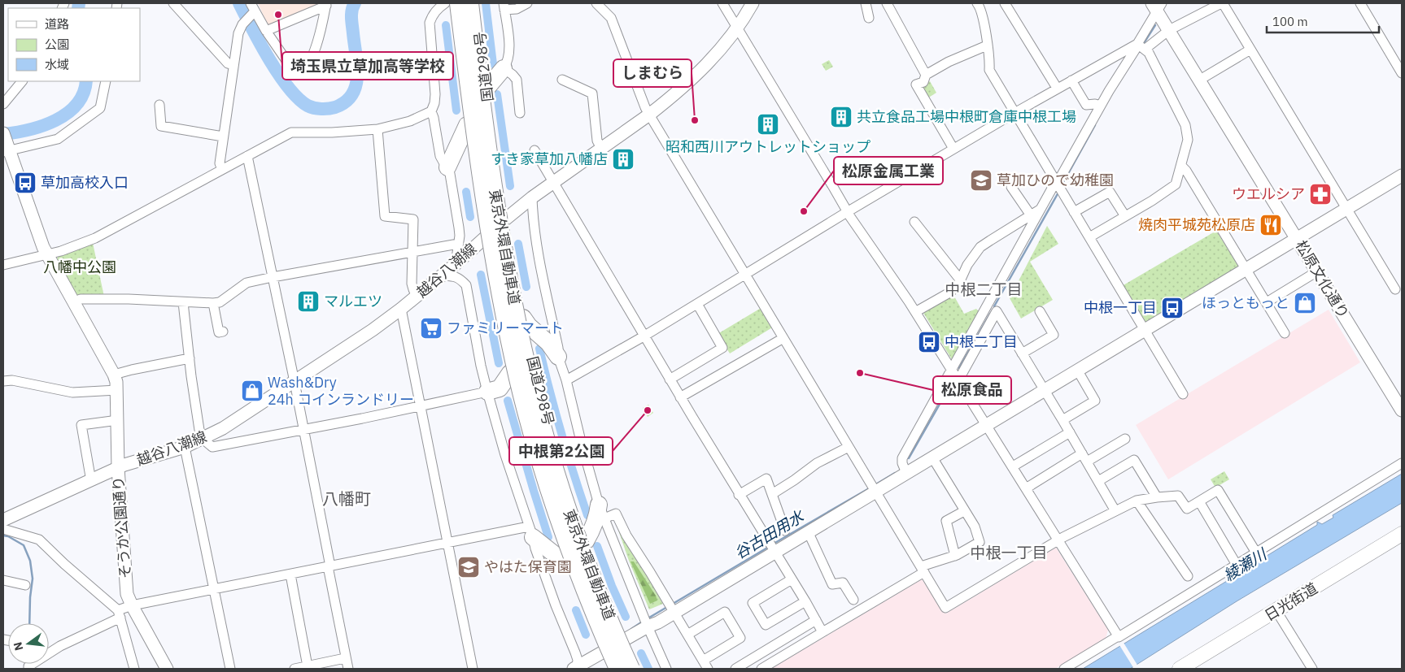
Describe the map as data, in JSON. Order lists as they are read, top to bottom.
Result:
{
  "streets": {
    "highway": ["国道298号", "東京外環自動車道"],
    "main road": ["日光街道"],
    "street": ["越谷八潮線", "松原文化通り", "そうか公園通り"]
  },
  "crossings": [
    ["国道298号", "越谷八潮線"],
    ["越谷八潮線", "そうか公園通り"]
  ],
  "districts": ["中根二丁目", "八幡町", "中根一丁目"],
  "water": ["谷古田用水", "綾瀬川"],
  "parks": ["八幡中公園"],
  "places": {
    "other": [
      "埼玉県立草加高等学校",
      "しまむら",
      "松原金属工業",
      "松原食品",
      "中根第2公園"
    ],
    "building": [
      "共立食品工場中根町倉庫中根工場",
      "昭和西川アウトレットショップ",
      "すき家草加八幡店",
      "マルエツ"
    ],
    "school or university": ["草加ひので幼稚園", "やはた保育園"],
    "bus stop": ["草加高校入口", "中根一丁目", "中根二丁目"],
    "pharmacy": ["ウエルシア"],
    "restaurant": ["焼肉平城苑松原店"],
    "shop": ["ほっともっと", "Wash&Dry 24h コインランドリー"],
    "supermarket": ["ファミリーマート"]
  },
  "legend": ["道路", "公園", "水域"],
  "scale_bar": "100 m",
  "north": "left"
}
